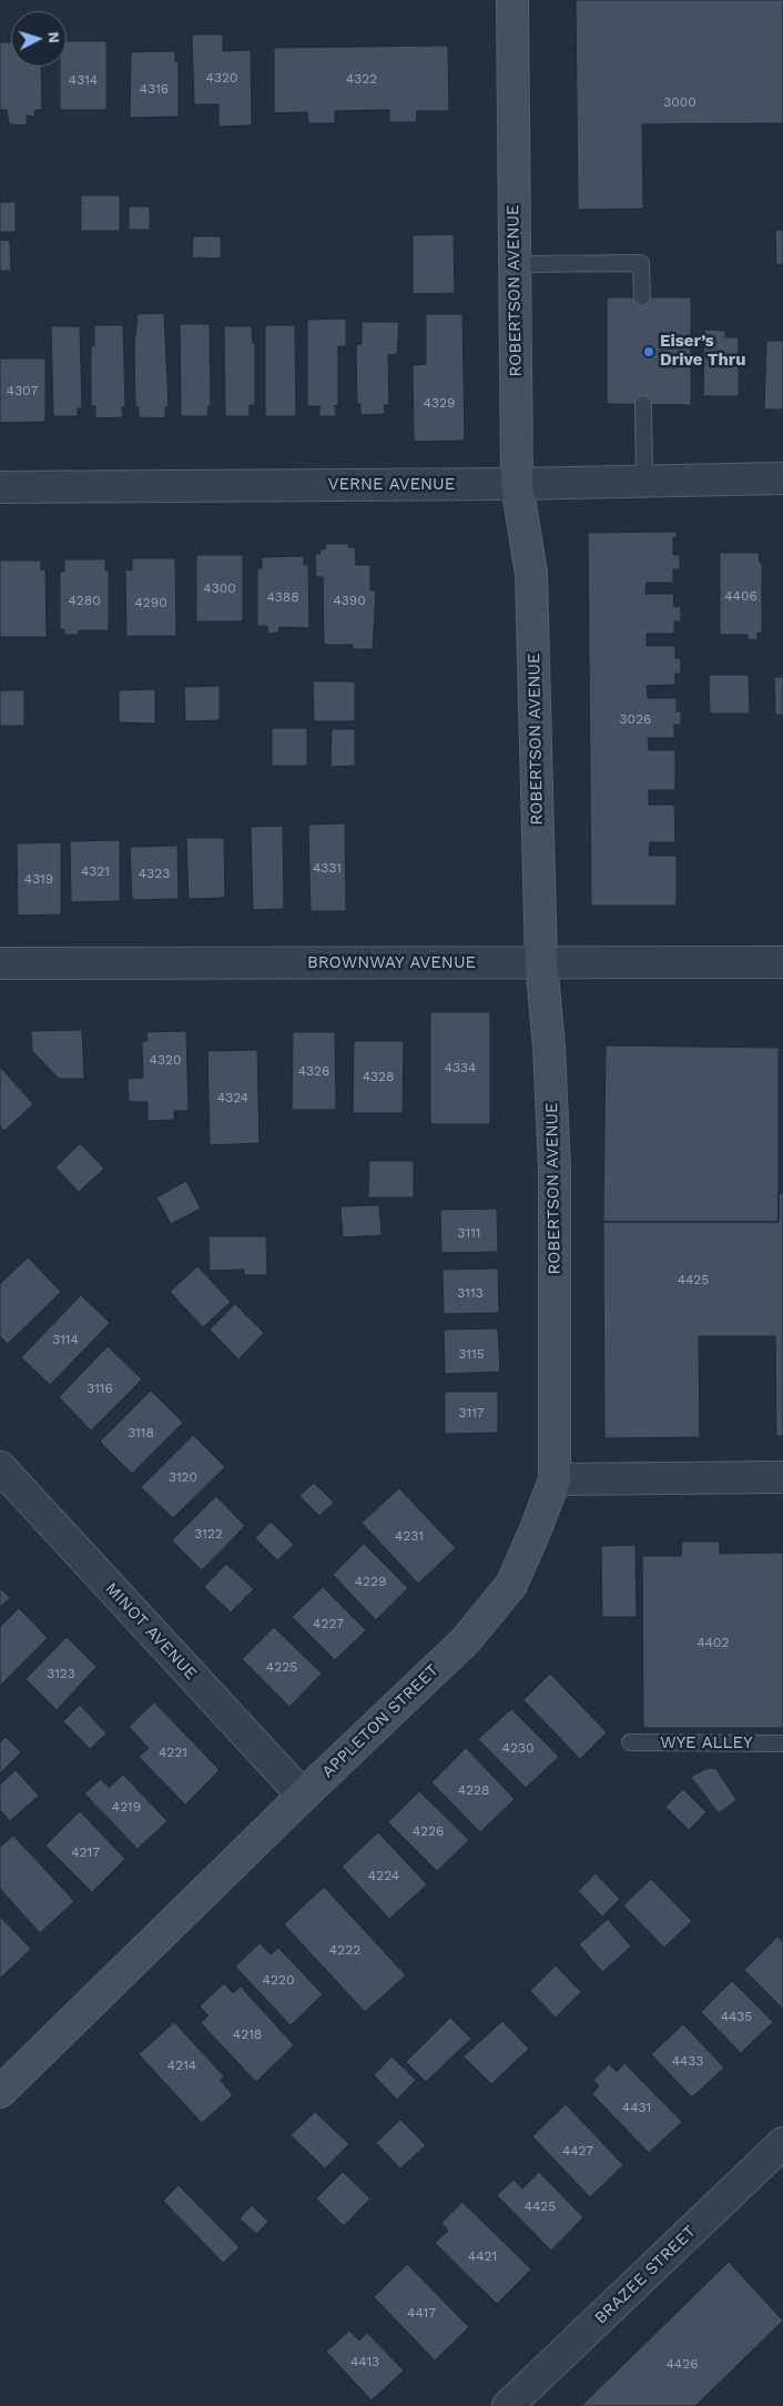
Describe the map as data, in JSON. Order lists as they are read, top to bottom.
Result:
{
  "streets": {
    "street": [
      "ROBERTSON AVENUE",
      "VERNE AVENUE",
      "BROWNWAY AVENUE",
      "MINOT AVENUE",
      "APPLETON STREET",
      "BRAZEE STREET"
    ],
    "lane": ["WYE ALLEY"]
  },
  "crossings": [
    ["ROBERTSON AVENUE", "VERNE AVENUE"],
    ["ROBERTSON AVENUE", "BROWNWAY AVENUE"],
    ["ROBERTSON AVENUE", "APPLETON STREET"],
    ["MINOT AVENUE", "APPLETON STREET"]
  ],
  "places": ["Eiser’s Drive Thru"],
  "house_numbers": [
    "4320",
    "4322",
    "4314",
    "4316",
    "3000",
    "4307",
    "4329",
    "4300",
    "4406",
    "4388",
    "4280",
    "4390",
    "4290",
    "3026",
    "4331",
    "4321",
    "4323",
    "4319",
    "4320",
    "4334",
    "4326",
    "4328",
    "4324",
    "3111",
    "4425",
    "3113",
    "3114",
    "3115",
    "3116",
    "3117",
    "3118",
    "3120",
    "3122",
    "4231",
    "4229",
    "4227",
    "4402",
    "4225",
    "3123",
    "4230",
    "4221",
    "4228",
    "4219",
    "4226",
    "4217",
    "4224",
    "4222",
    "4220",
    "4435",
    "4218",
    "4433",
    "4214",
    "4431",
    "4427",
    "4425",
    "4421",
    "4417",
    "4413",
    "4426"
  ],
  "north": "right"
}
